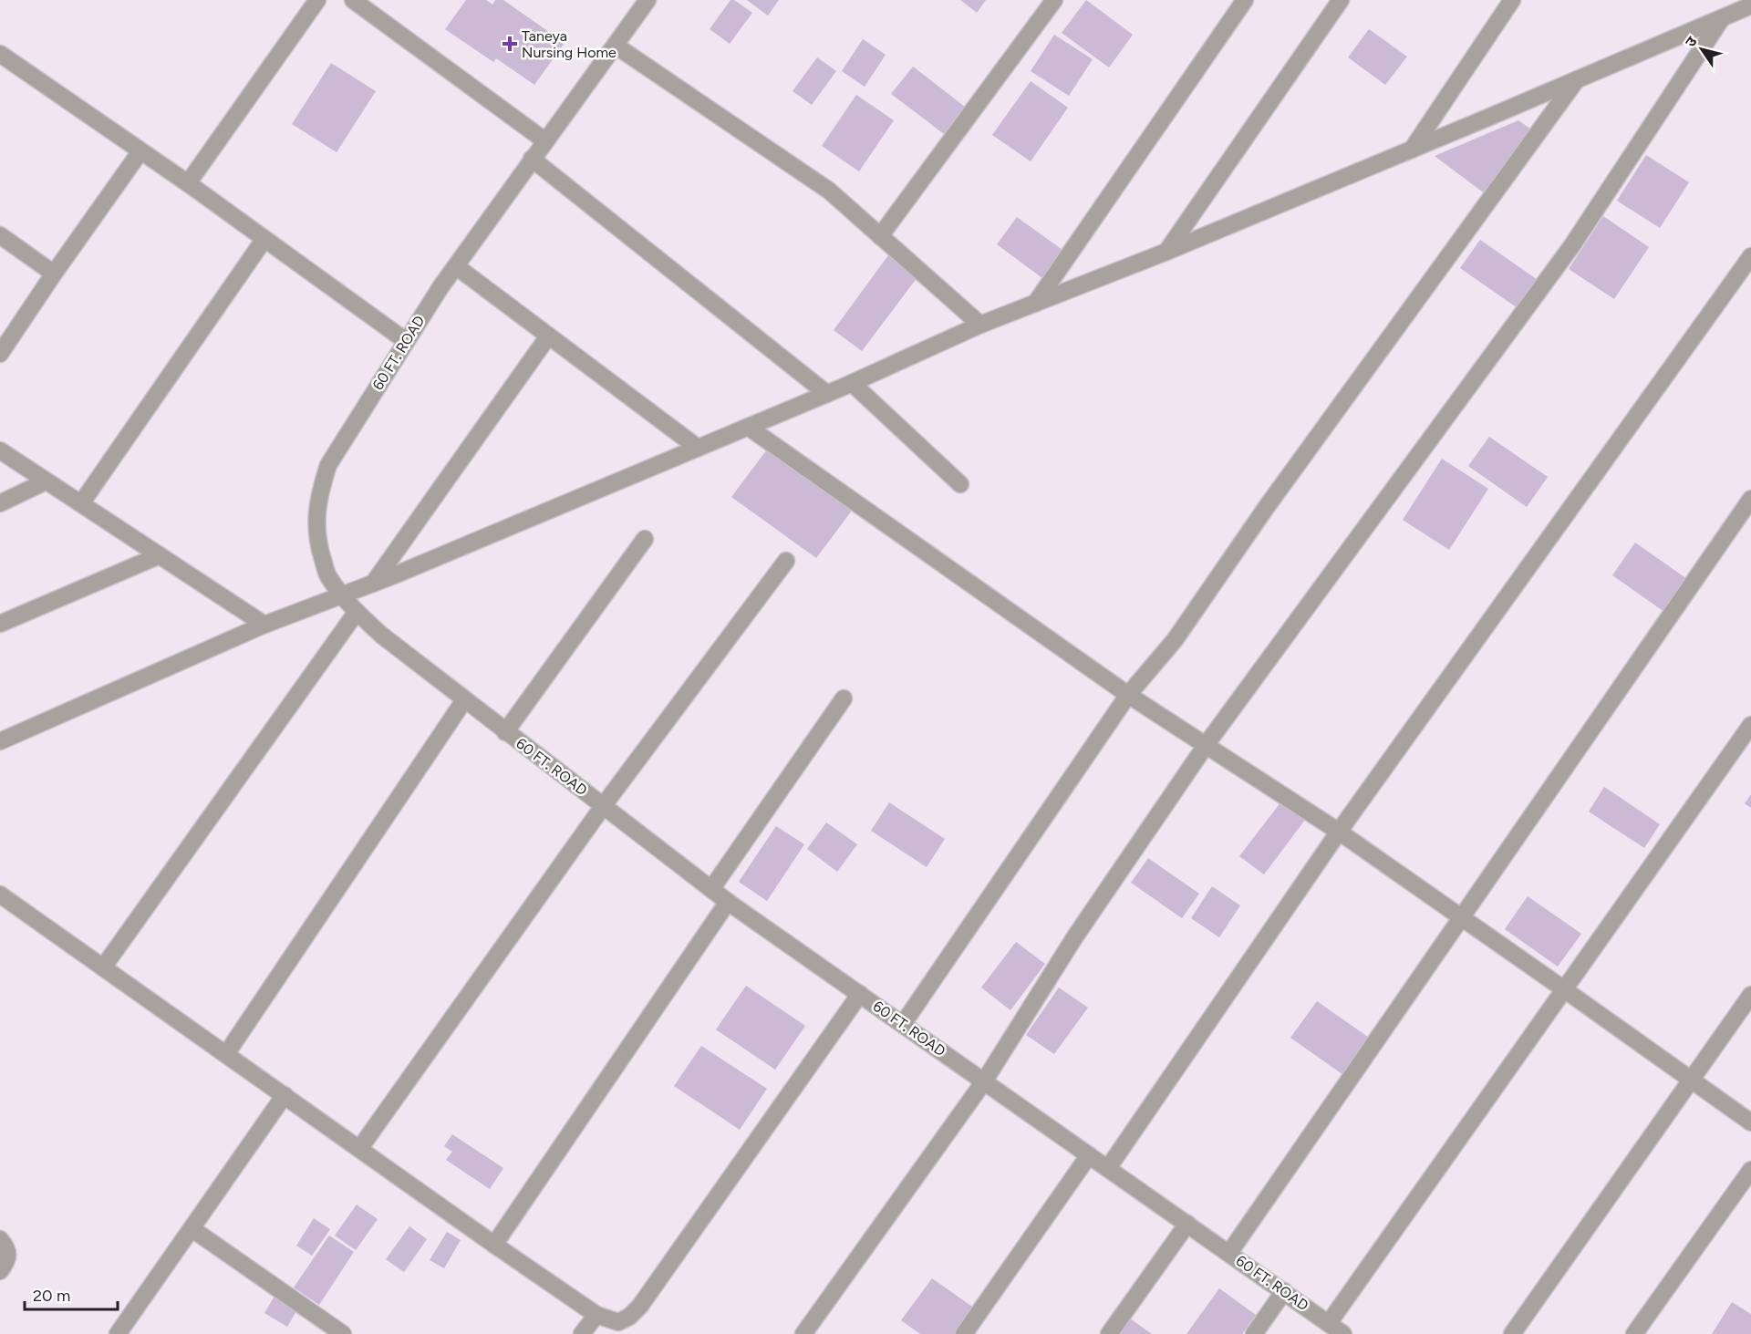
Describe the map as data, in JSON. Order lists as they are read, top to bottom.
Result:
{
  "streets": {
    "street": ["60 FT. ROAD"]
  },
  "places": {
    "health": ["Taneya Nursing Home"]
  },
  "scale_bar": "20 m",
  "north": "top left"
}
